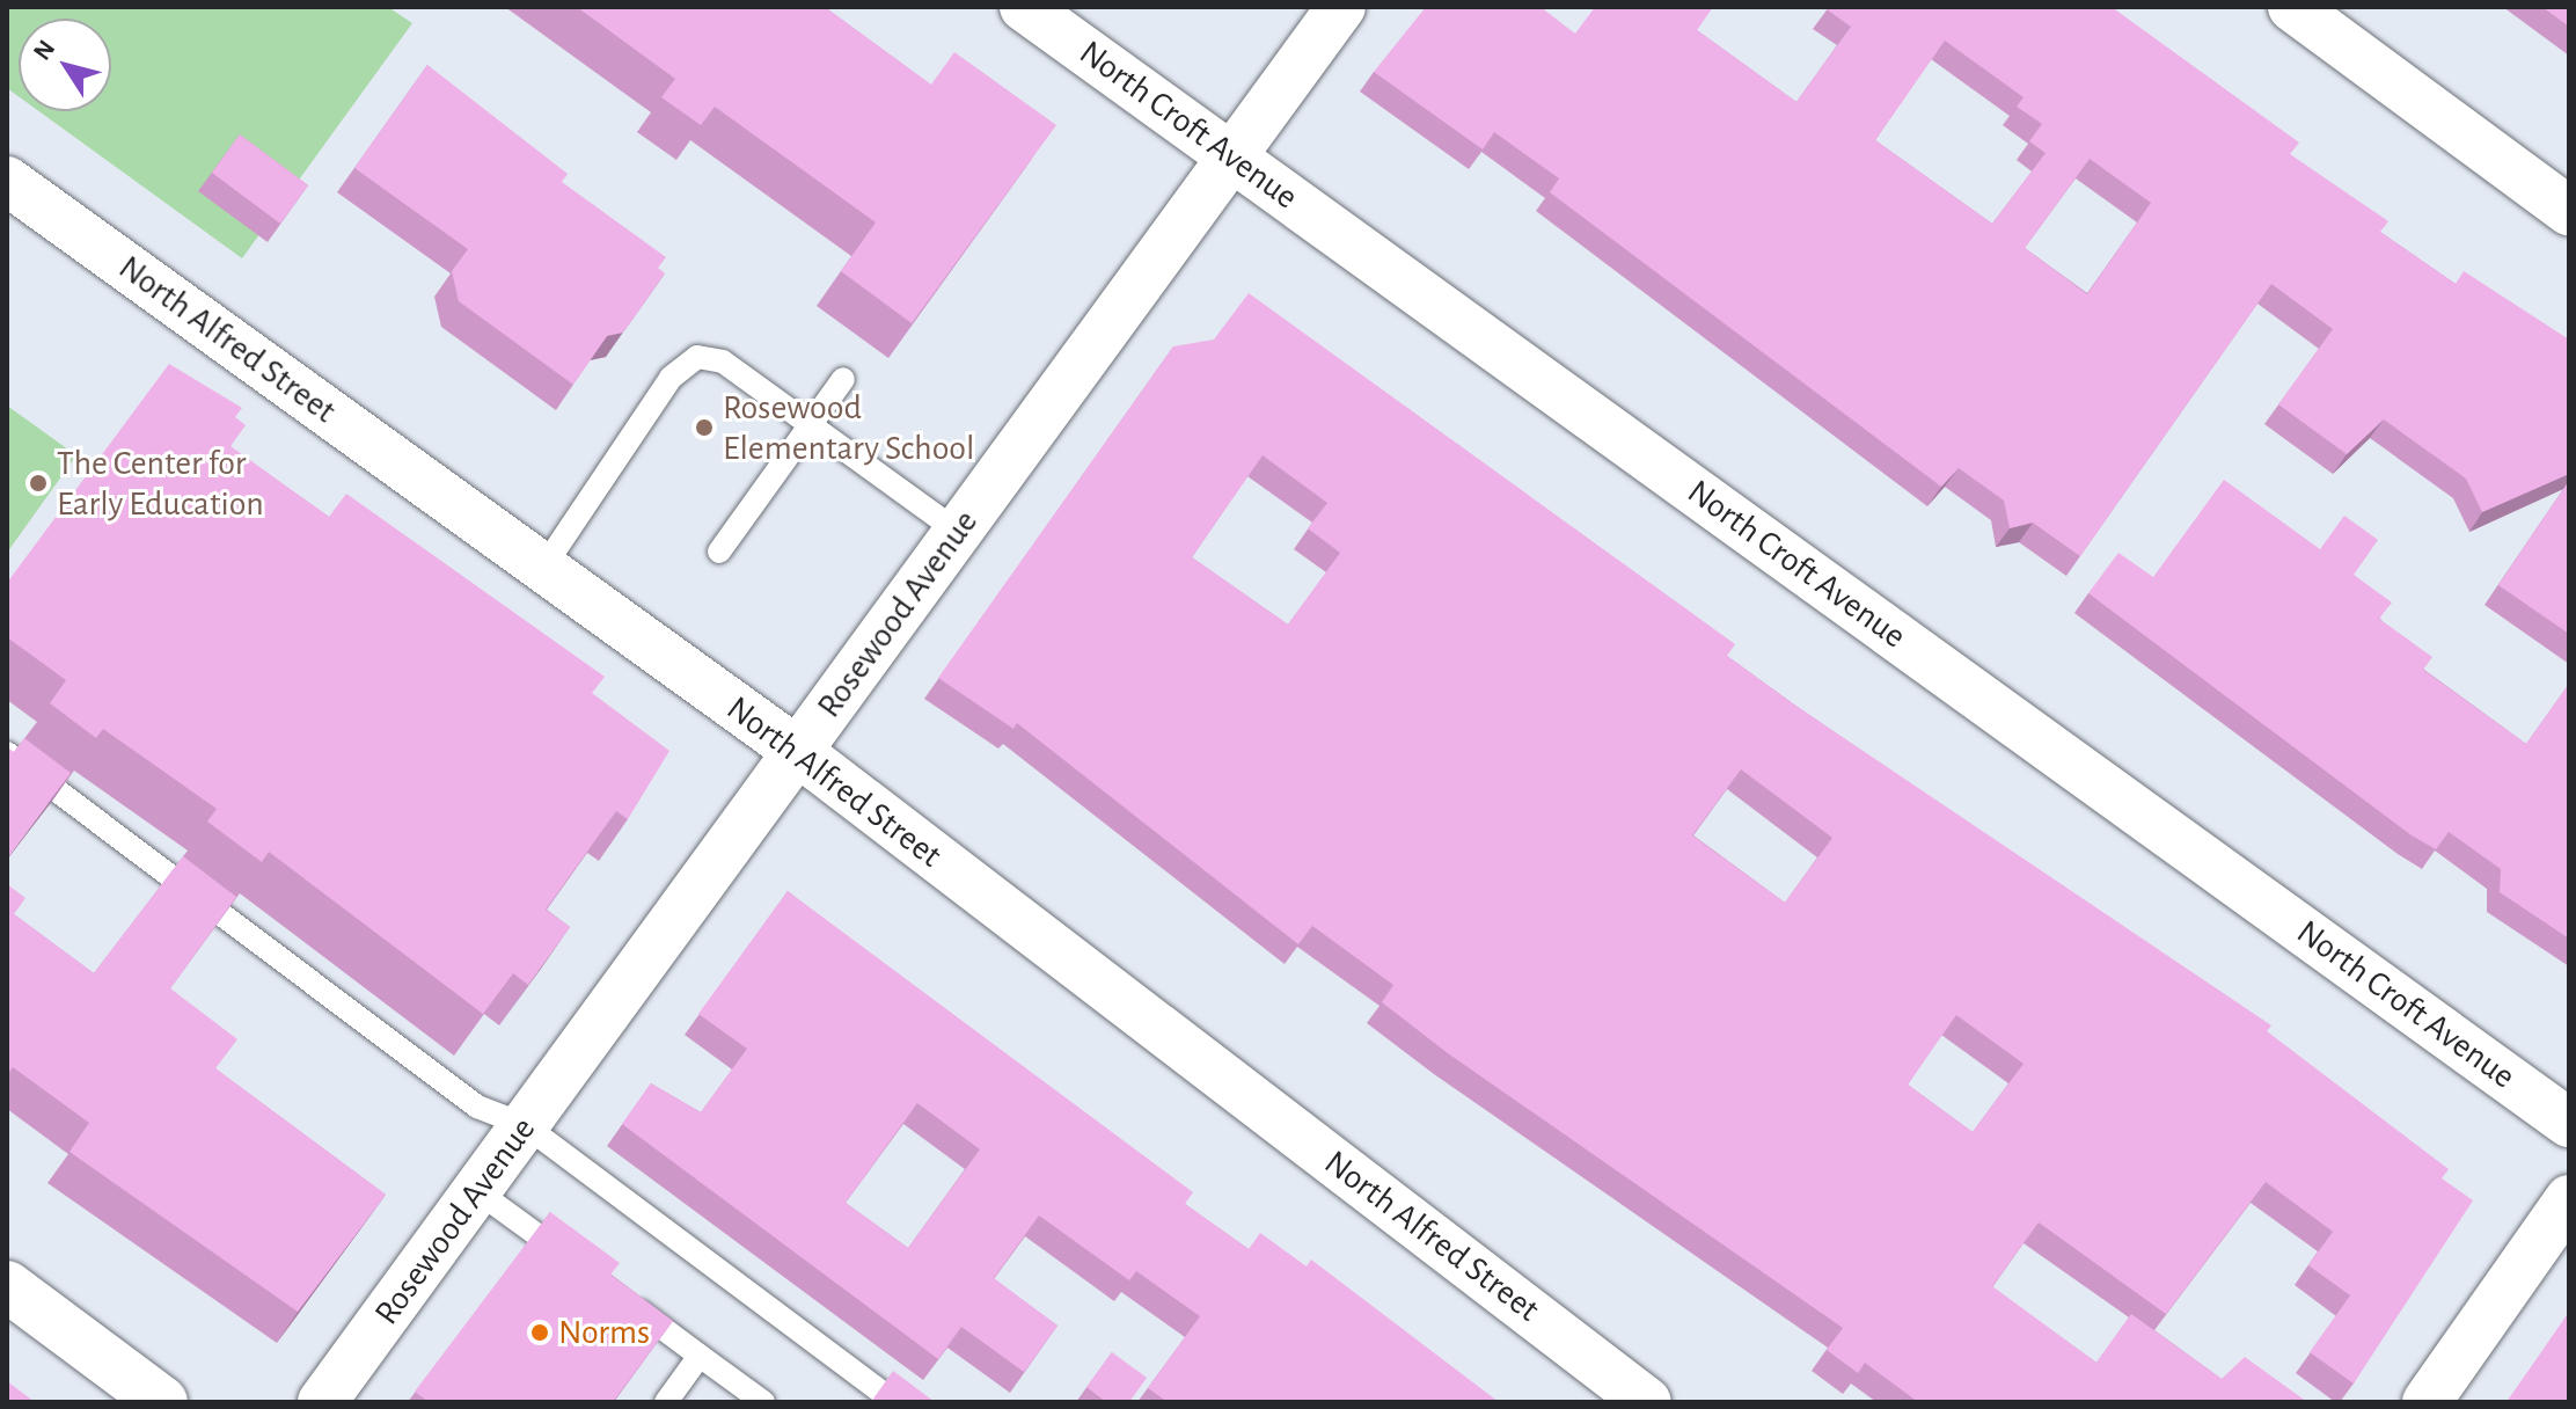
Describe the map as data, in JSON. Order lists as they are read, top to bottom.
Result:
{
  "streets": {
    "street": ["North Croft Avenue", "North Alfred Street", "Rosewood Avenue"]
  },
  "crossings": [
    ["North Croft Avenue", "Rosewood Avenue"],
    ["North Alfred Street", "Rosewood Avenue"]
  ],
  "places": ["Rosewood Elementary School", "The Center for Early Education", "Norms"],
  "north": "top left"
}
